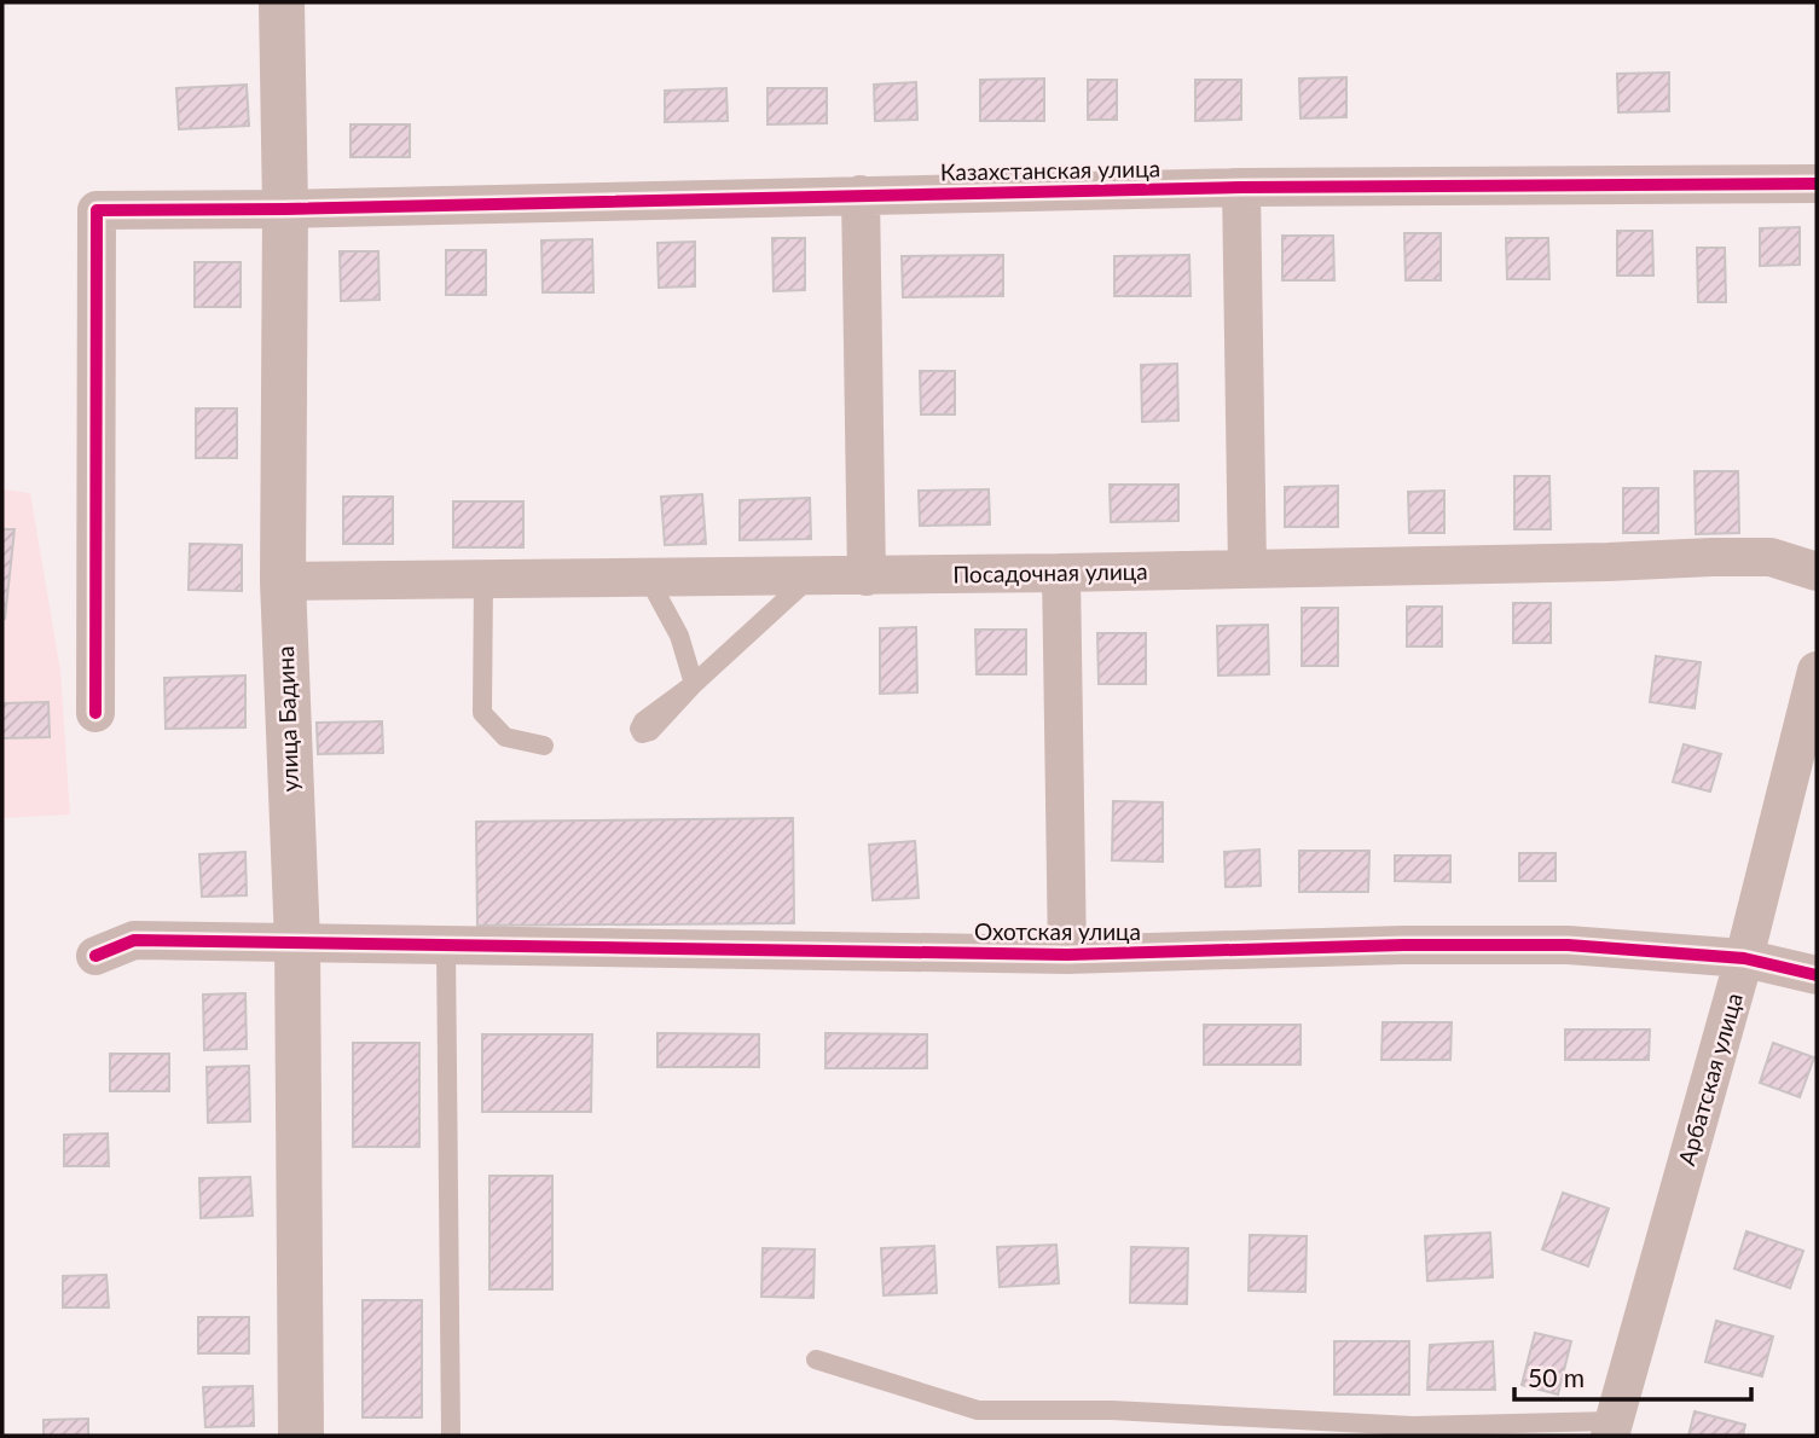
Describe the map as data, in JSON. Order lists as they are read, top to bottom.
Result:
{
  "streets": {
    "street": [
      "Казахстанская улица",
      "Посадочная улица",
      "улица Бадина",
      "Охотская улица",
      "Арбатская улица"
    ]
  },
  "crossings": [
    ["Казахстанская улица", "улица Бадина"],
    ["Посадочная улица", "улица Бадина"],
    ["улица Бадина", "Охотская улица"],
    ["Охотская улица", "Арбатская улица"]
  ],
  "scale_bar": "50 m"
}
